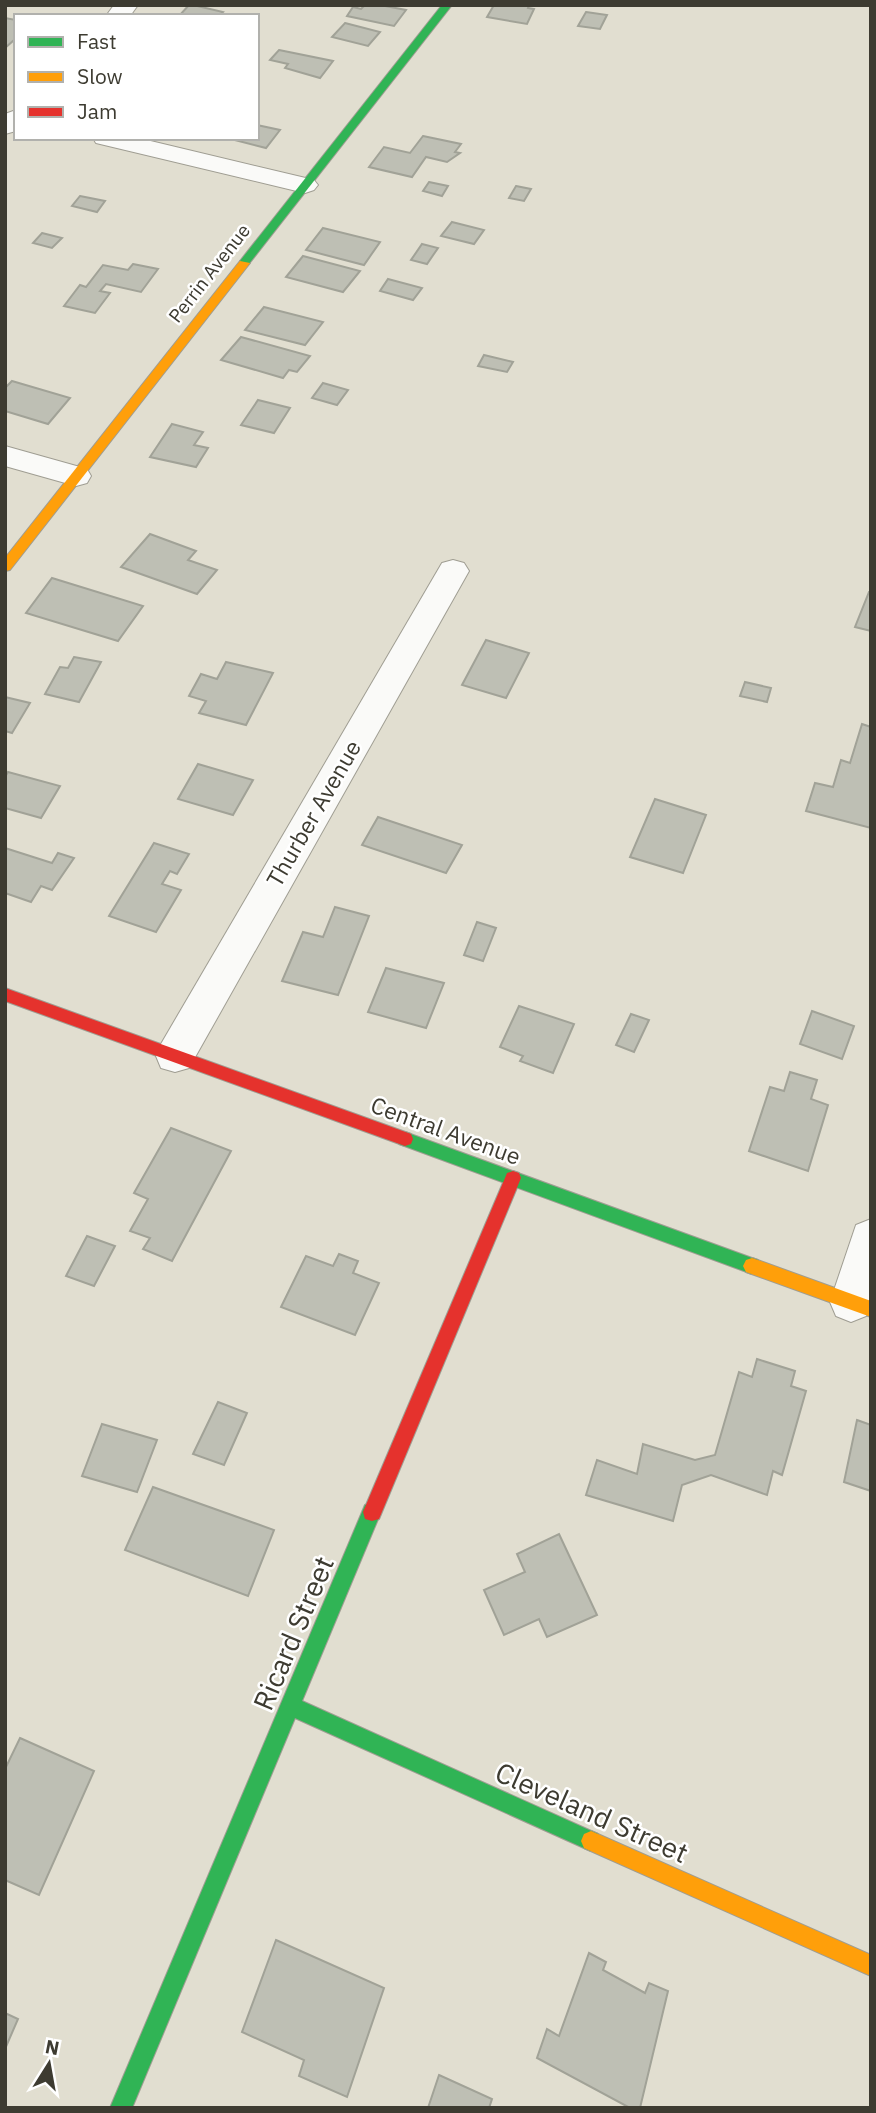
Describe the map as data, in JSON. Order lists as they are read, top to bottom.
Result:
{
  "streets": {
    "street": [
      "Perrin Avenue",
      "Thurber Avenue",
      "Central Avenue",
      "Ricard Street",
      "Cleveland Street"
    ]
  },
  "crossings": [
    ["Thurber Avenue", "Central Avenue"],
    ["Central Avenue", "Ricard Street"],
    ["Ricard Street", "Cleveland Street"]
  ],
  "legend": ["Fast", "Slow", "Jam"],
  "north": "top"
}
